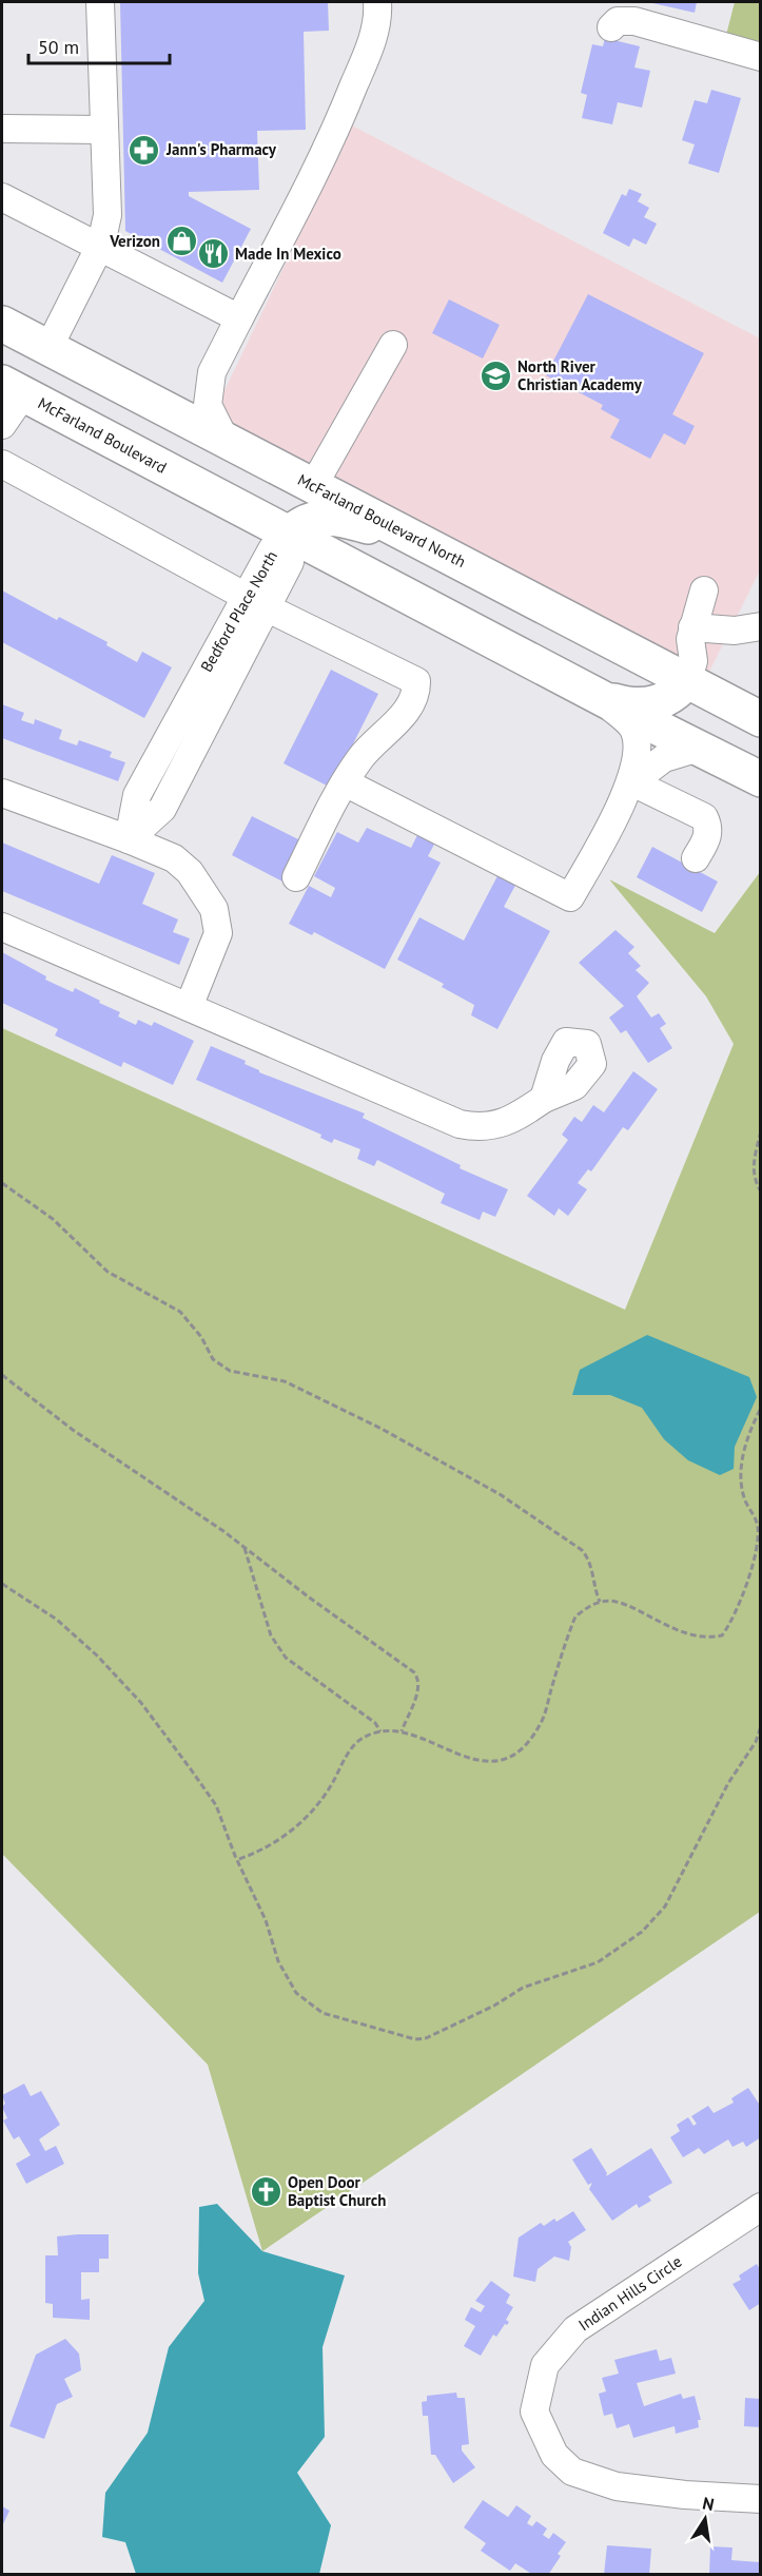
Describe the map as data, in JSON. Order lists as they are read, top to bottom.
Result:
{
  "streets": {
    "highway": ["McFarland Boulevard", "McFarland Boulevard North"],
    "street": ["Bedford Place North", "Indian Hills Circle"]
  },
  "places": {
    "pharmacy": ["Jann's Pharmacy"],
    "shop": ["Verizon"],
    "restaurant": ["Made In Mexico"],
    "school or university": ["North River Christian Academy"],
    "church": ["Open Door Baptist Church"]
  },
  "scale_bar": "50 m",
  "north": "top"
}
